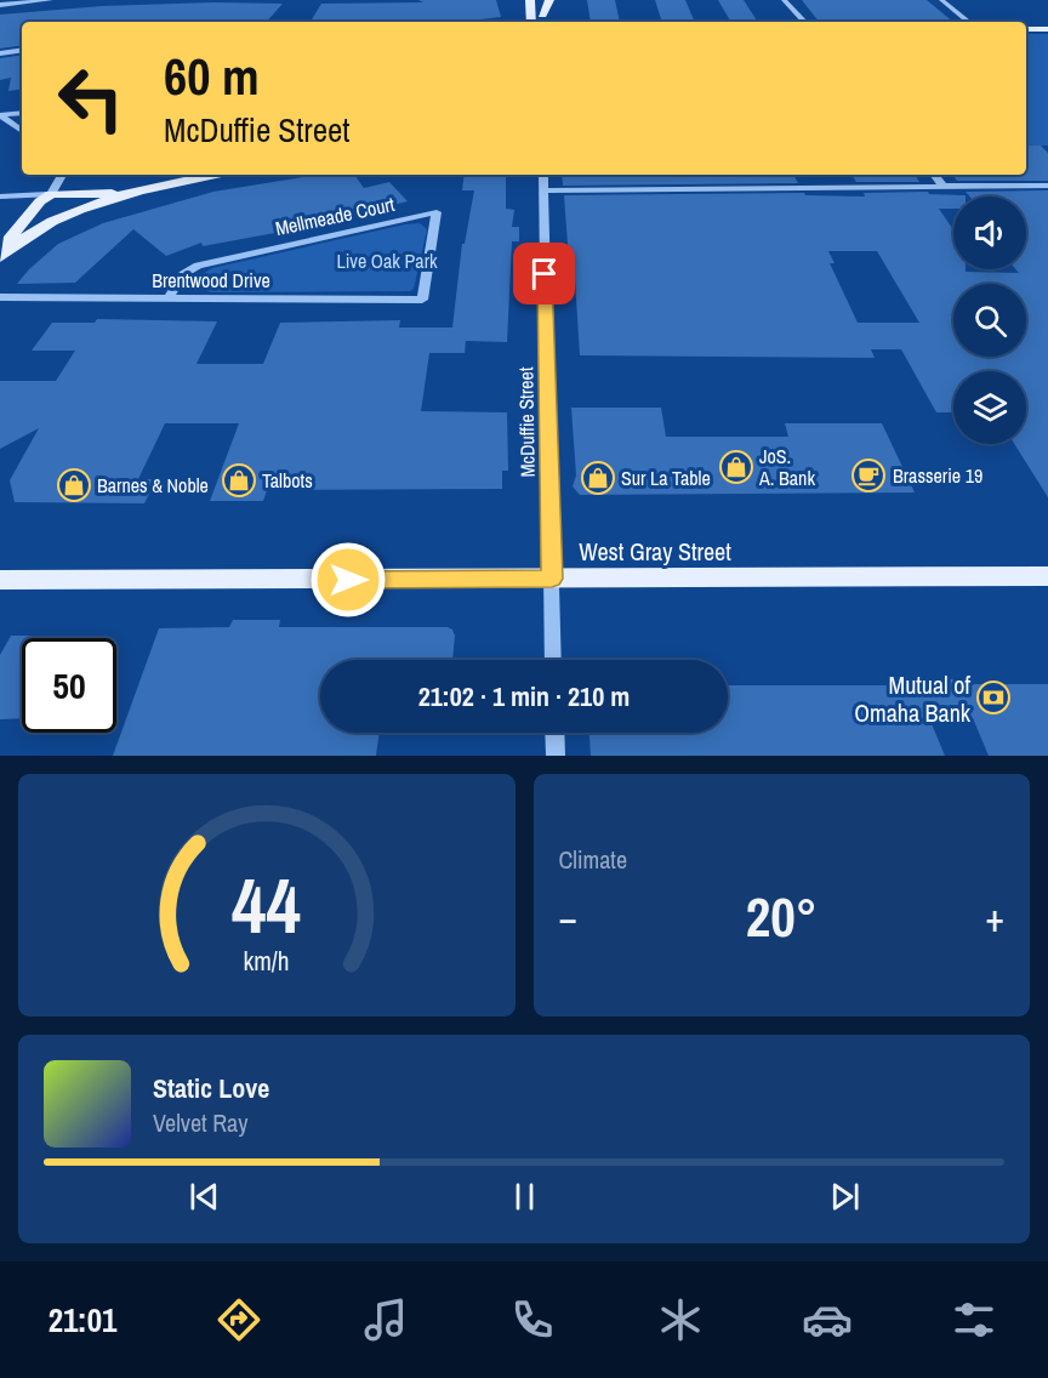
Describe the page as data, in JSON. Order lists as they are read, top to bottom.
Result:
{
  "streets": {
    "main road": ["West Gray Street"],
    "street": ["Mellmeade Court", "Brentwood Drive", "McDuffie Street"]
  },
  "crossings": [
    ["Mellmeade Court", "Brentwood Drive"],
    ["McDuffie Street", "West Gray Street"]
  ],
  "parks": ["Live Oak Park"],
  "places": {
    "shop": [
      "JoS. A. Bank",
      "Sur La Table",
      "Talbots",
      "Barnes & Noble"
    ],
    "cafe": ["Brasserie 19"],
    "bank": ["Mutual of Omaha Bank"]
  },
  "page": {
    "turn": ["60 m", "McDuffie Street"],
    "limit": "50",
    "trip": "21:02 · 1 min · 210 m",
    "tile": "Climate",
    "heat": ["−", "20°", "+"],
    "song": ["Static Love", "Velvet Ray"],
    "tabs": "21:01",
    "gauge": ["44", "km/h"]
  }
}
